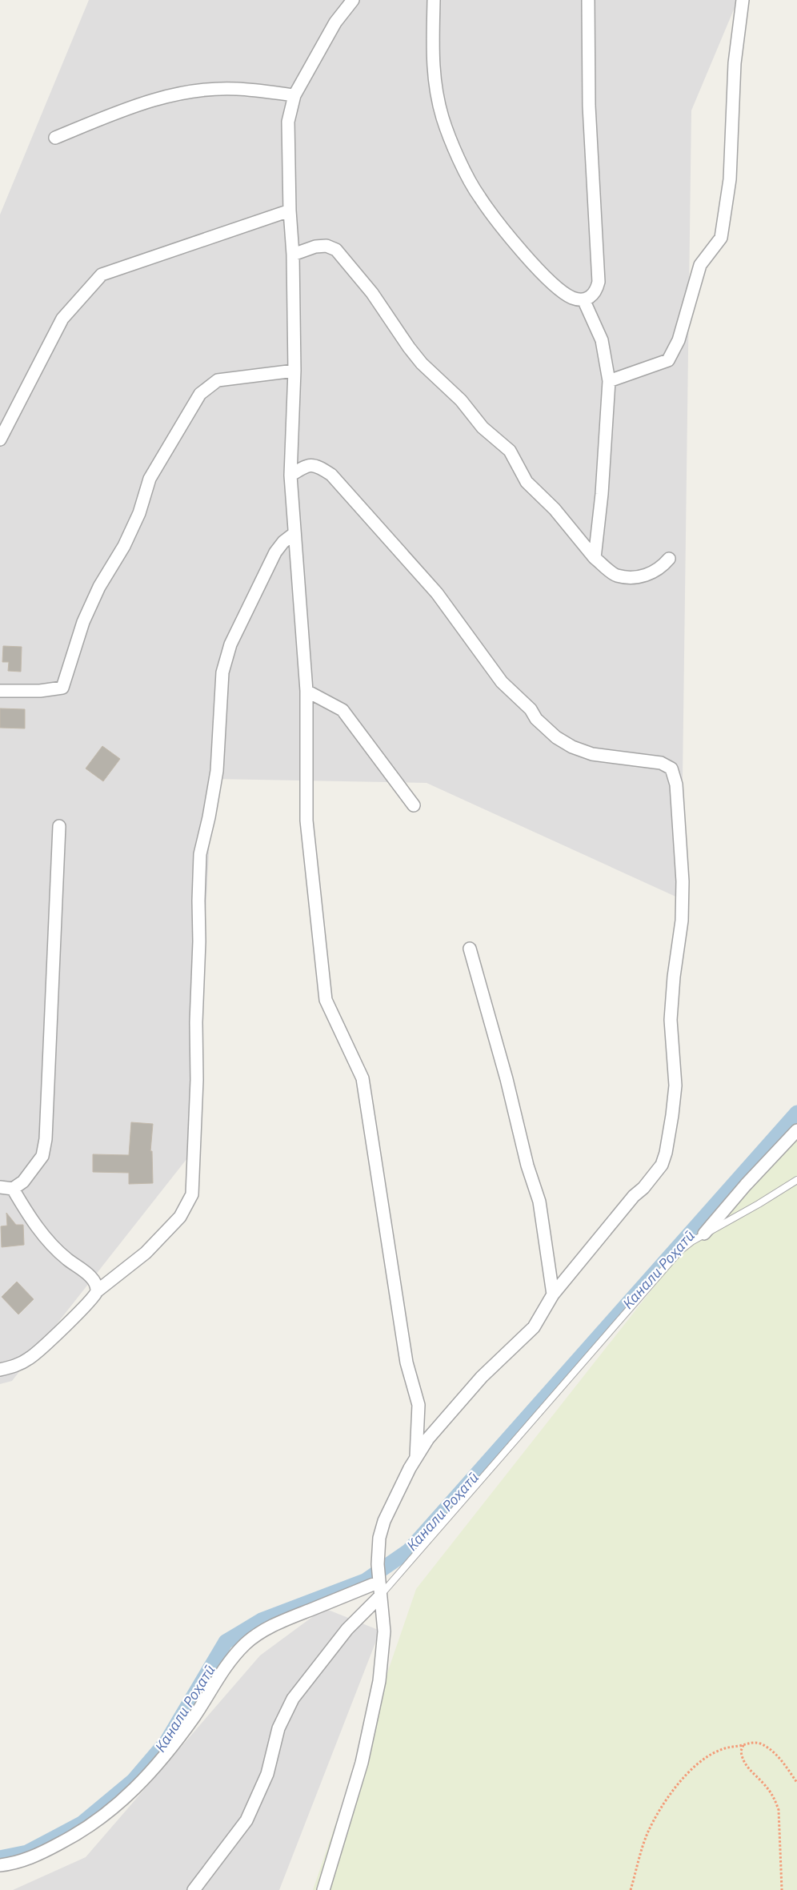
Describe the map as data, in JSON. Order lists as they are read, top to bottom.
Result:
{
  "water": ["Канали Роҳатӣ"]
}
